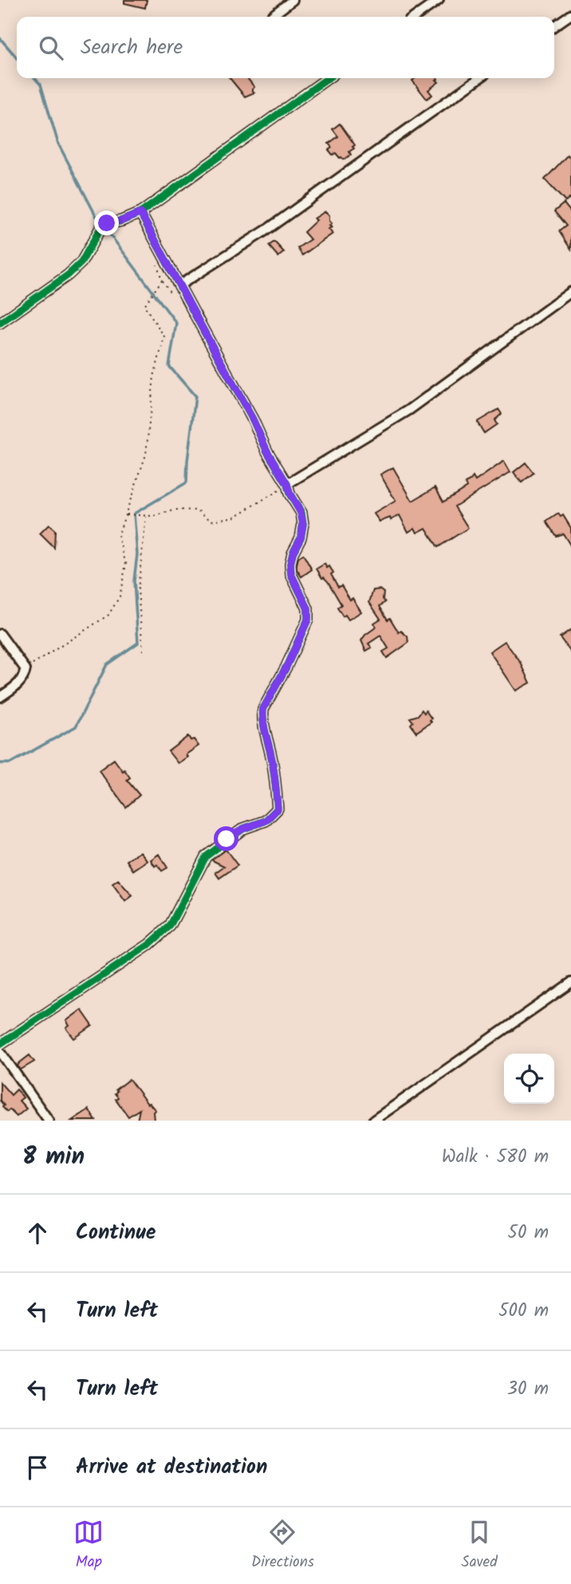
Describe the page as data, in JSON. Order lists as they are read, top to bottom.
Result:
{
  "page": {
    "search": "Search here",
    "heading": ["8 min", "Walk · 580 m"],
    "list": [
      ["Continue", "50 m"],
      ["Turn left", "500 m"],
      ["Turn left", "30 m"],
      "Arrive at destination"
    ],
    "nav": ["Map", "Directions", "Saved"]
  }
}
